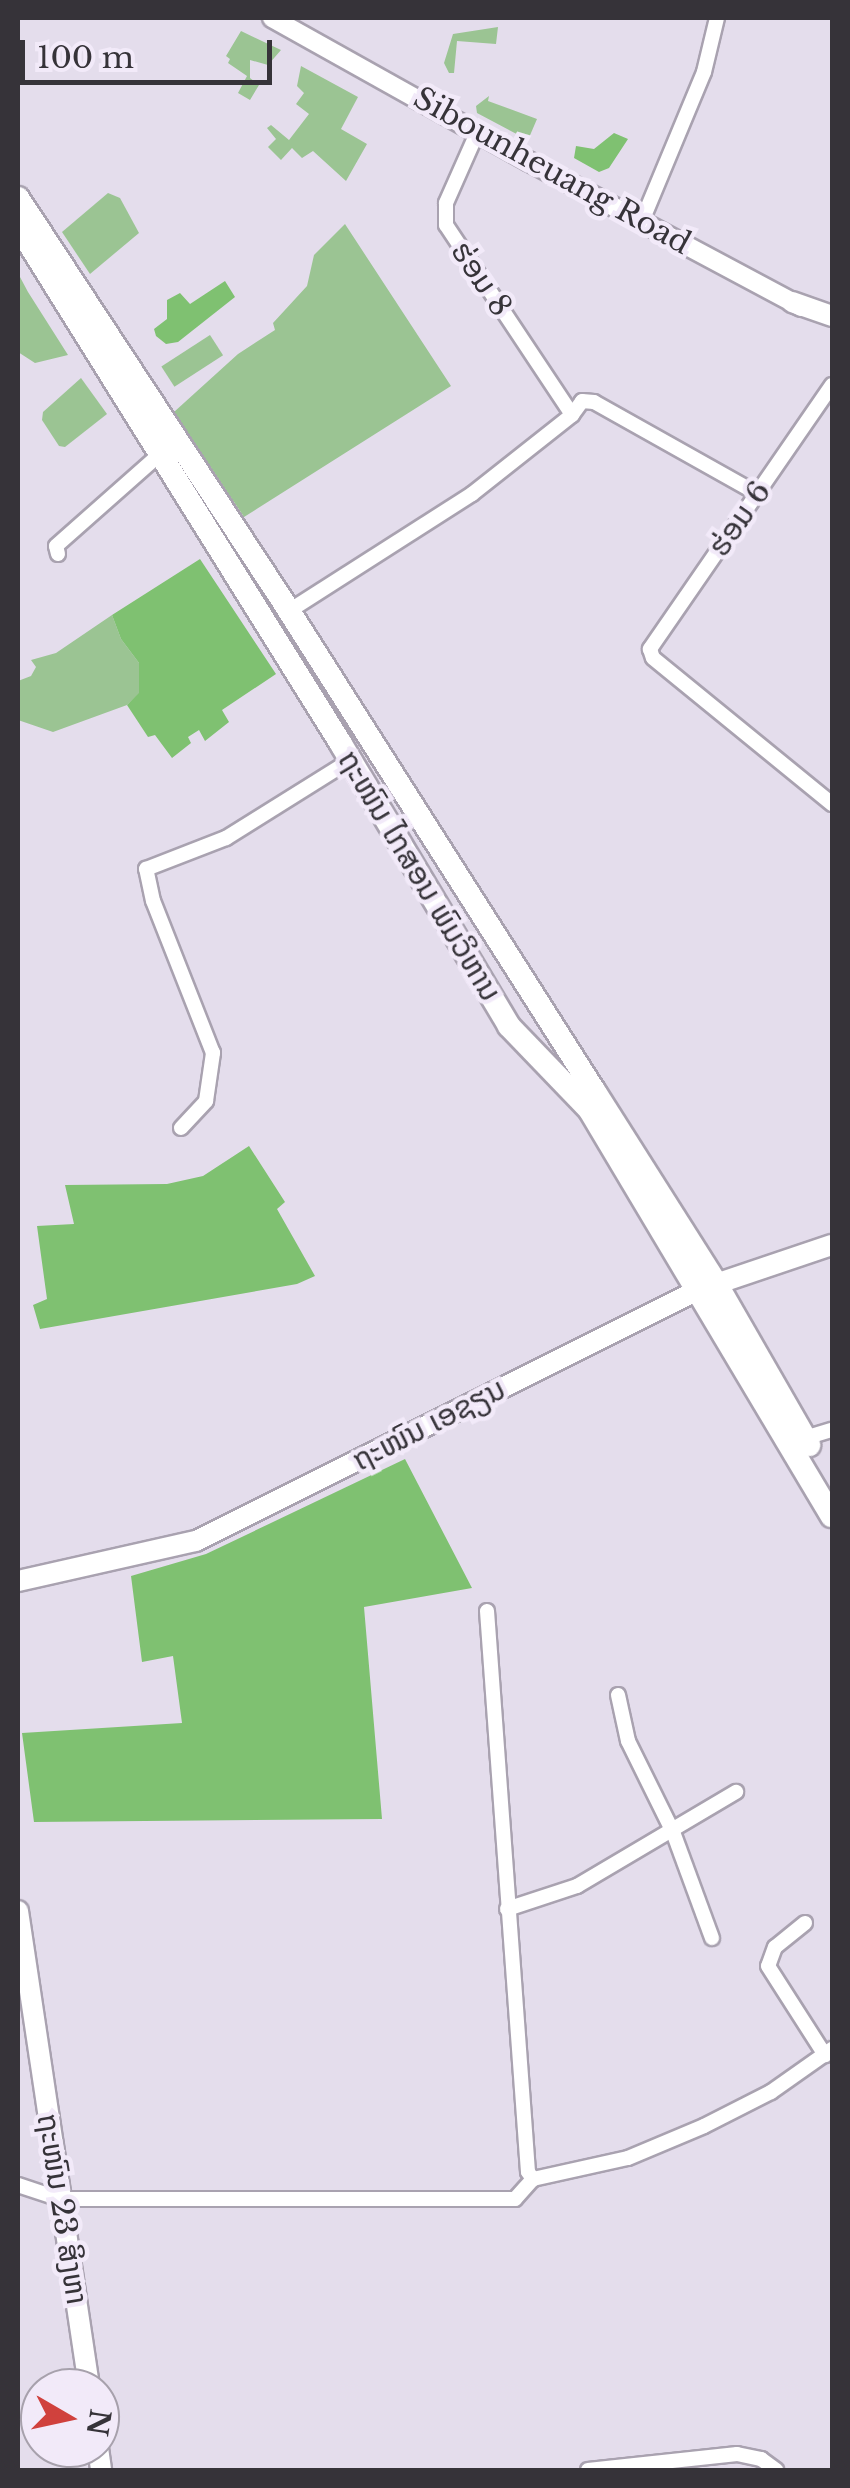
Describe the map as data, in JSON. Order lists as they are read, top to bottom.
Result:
{
  "streets": {
    "highway": ["ຖະໜົນ ໄກສອນ ພົມວິຫານ"],
    "main road": ["ຖະໜົນ ເອຊຽນ", "ຖະໜົນ 23 ສິງຫາ"],
    "street": ["Sibounheuang Road", "ຮ່ອມ 8", "ຮ່ອມ 6"]
  },
  "crossings": [
    ["Sibounheuang Road", "ຮ່ອມ 8"],
    ["ຖະໜົນ ໄກສອນ ພົມວິຫານ", "ຖະໜົນ ເອຊຽນ"]
  ],
  "scale_bar": "100 m",
  "north": "right"
}
